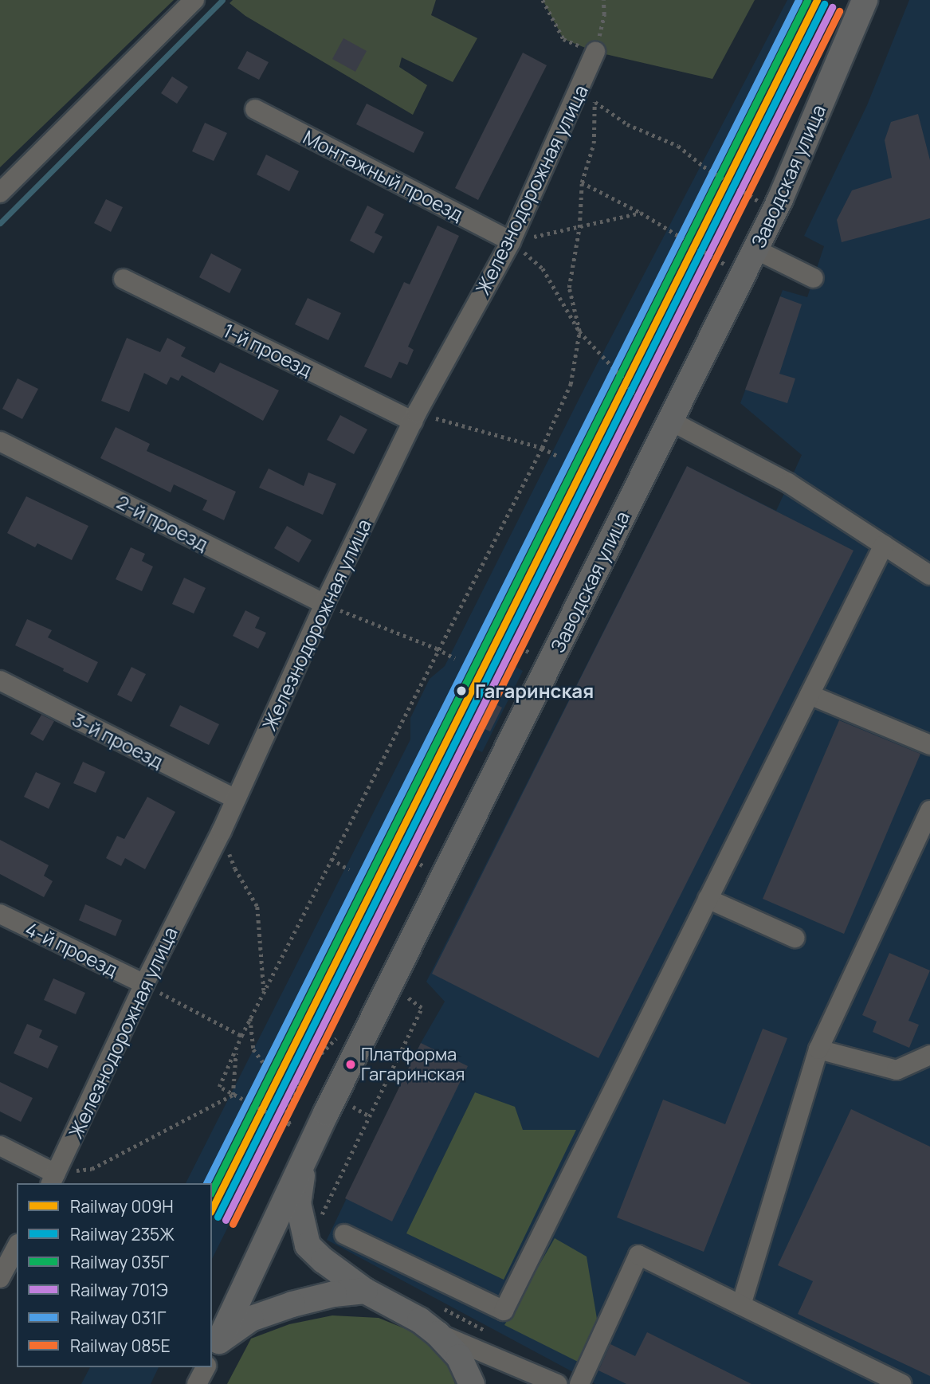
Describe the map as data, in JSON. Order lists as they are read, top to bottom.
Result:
{
  "streets": {
    "main road": ["Заводская улица"],
    "street": [
      "Монтажный проезд",
      "Железнодорожная улица",
      "1-й проезд",
      "2-й проезд",
      "3-й проезд",
      "4-й проезд"
    ]
  },
  "crossings": [
    ["Монтажный проезд", "Железнодорожная улица"],
    ["Железнодорожная улица", "1-й проезд"],
    ["Железнодорожная улица", "2-й проезд"],
    ["Железнодорожная улица", "3-й проезд"],
    ["Железнодорожная улица", "4-й проезд"]
  ],
  "places": ["Гагаринская", "Платформа Гагаринская"],
  "lines": [
    "rail line 009Н",
    "rail line 035Г",
    "rail line 031Г",
    "rail line 235Ж",
    "rail line 701Э",
    "rail line 085Е"
  ],
  "legend": [
    "Railway 009Н",
    "Railway 235Ж",
    "Railway 035Г",
    "Railway 701Э",
    "Railway 031Г",
    "Railway 085Е"
  ]
}
